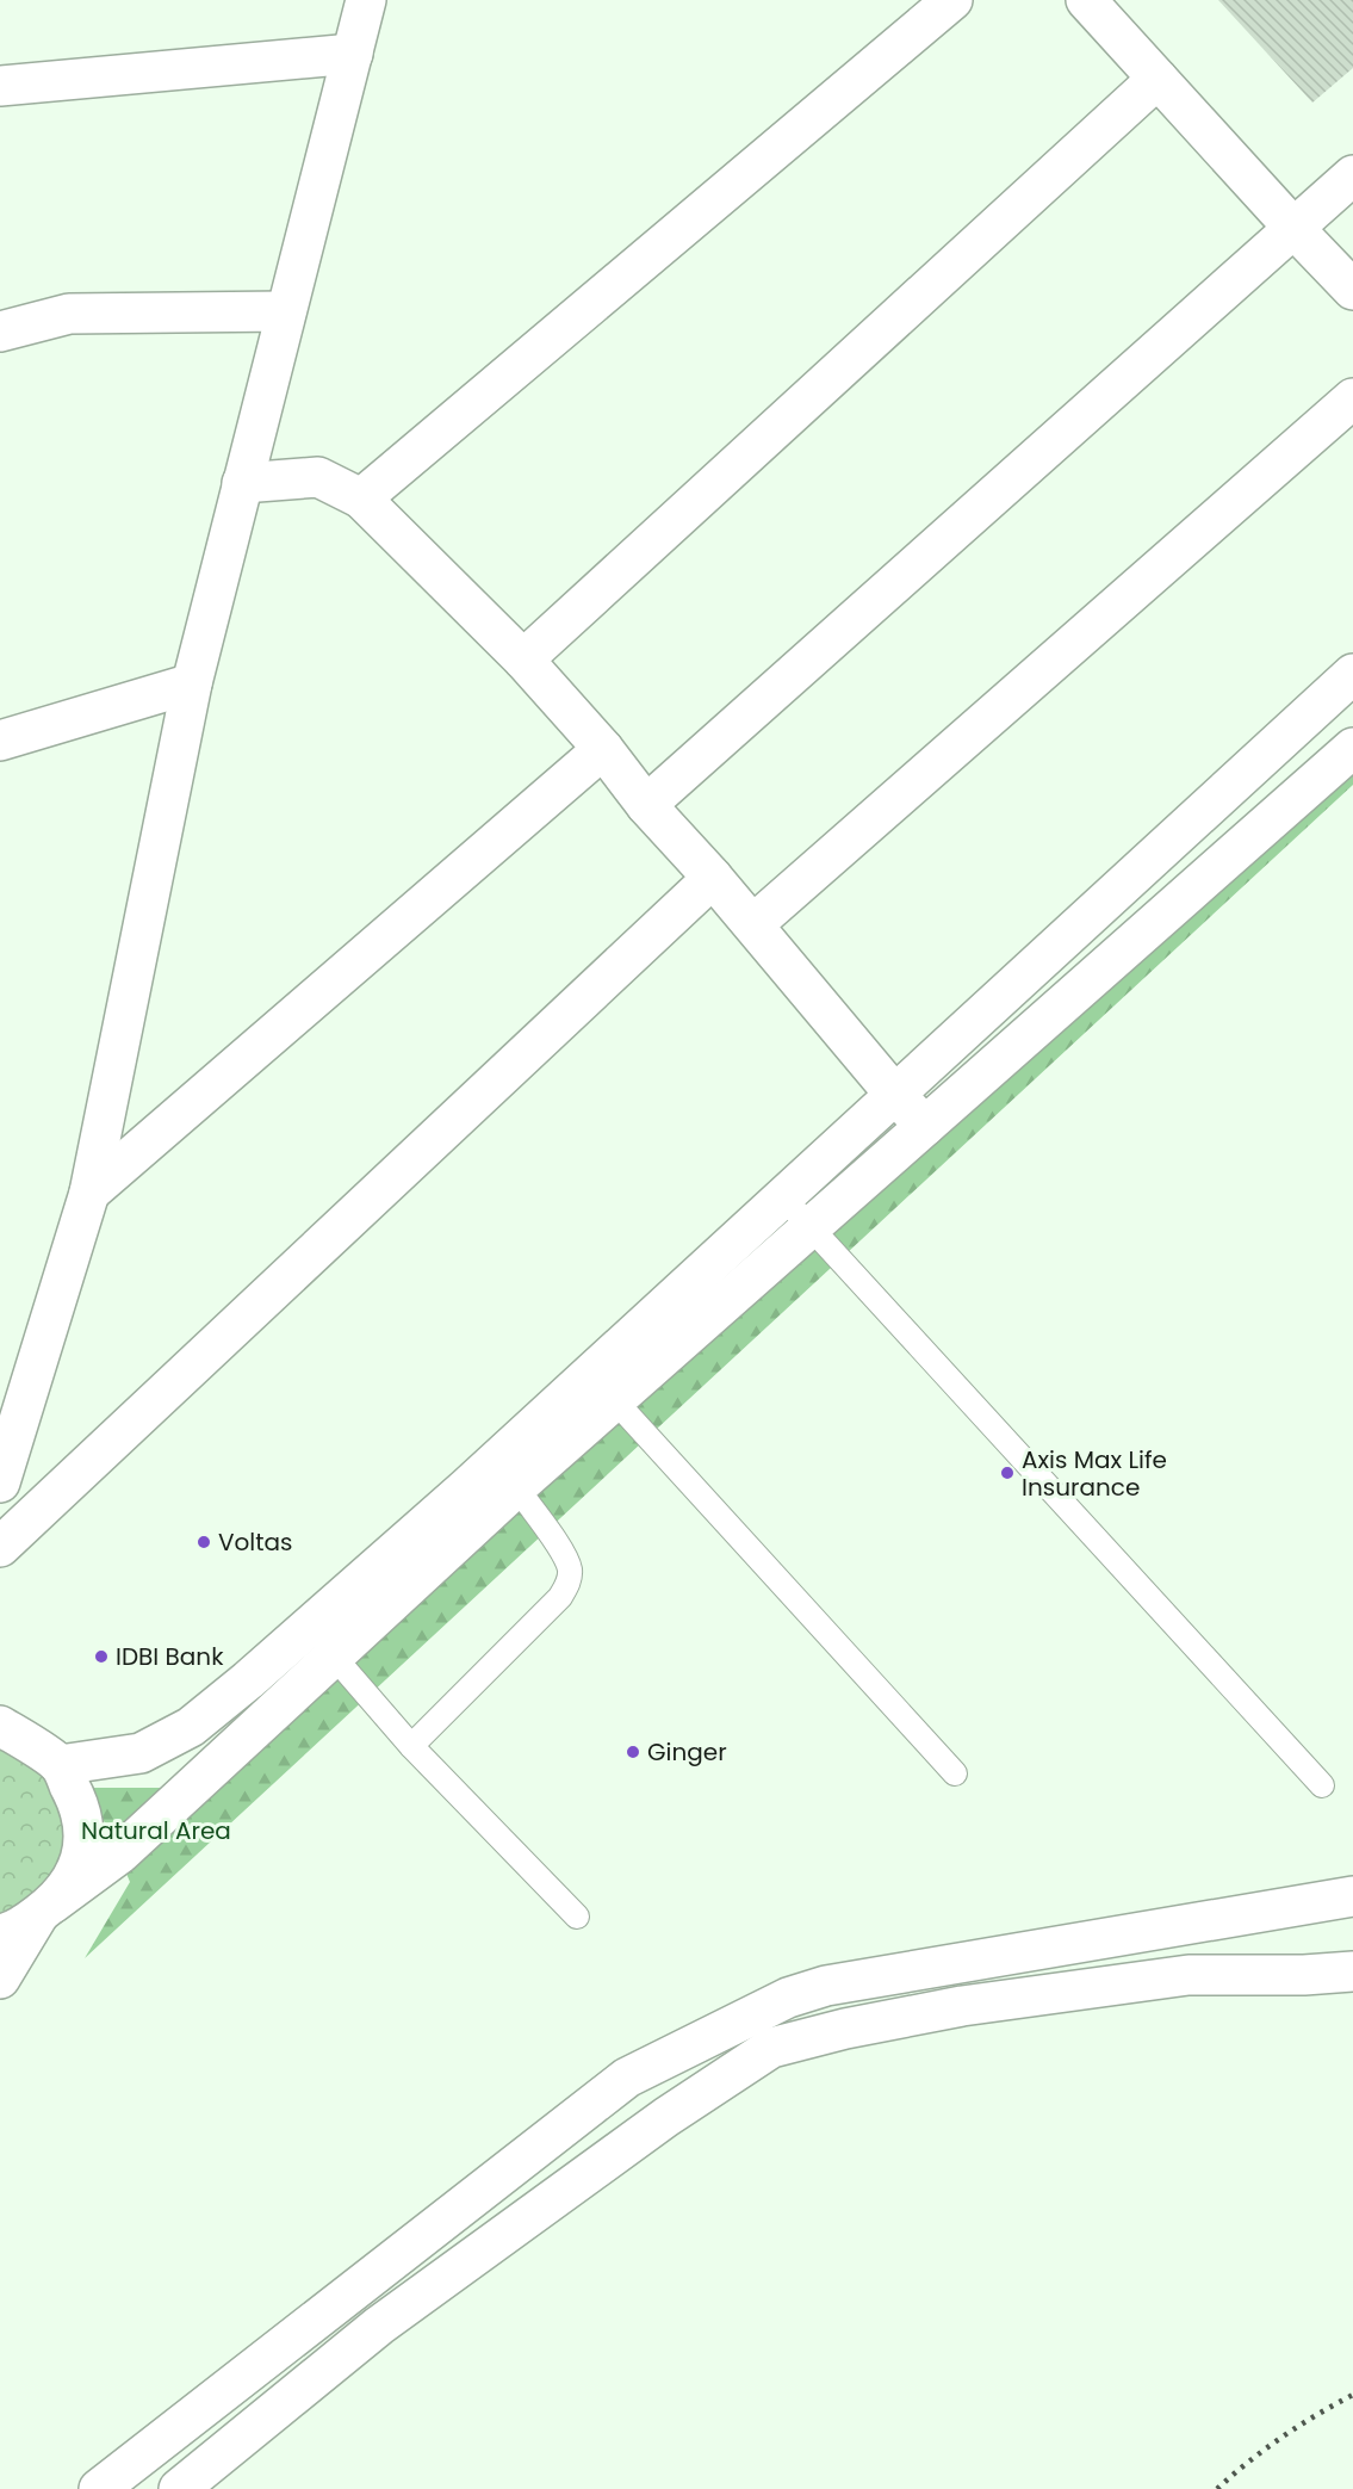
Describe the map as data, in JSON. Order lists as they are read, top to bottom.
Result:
{
  "parks": ["Natural Area"],
  "places": [
    "Axis Max Life Insurance",
    "Voltas",
    "IDBI Bank",
    "Ginger"
  ]
}
